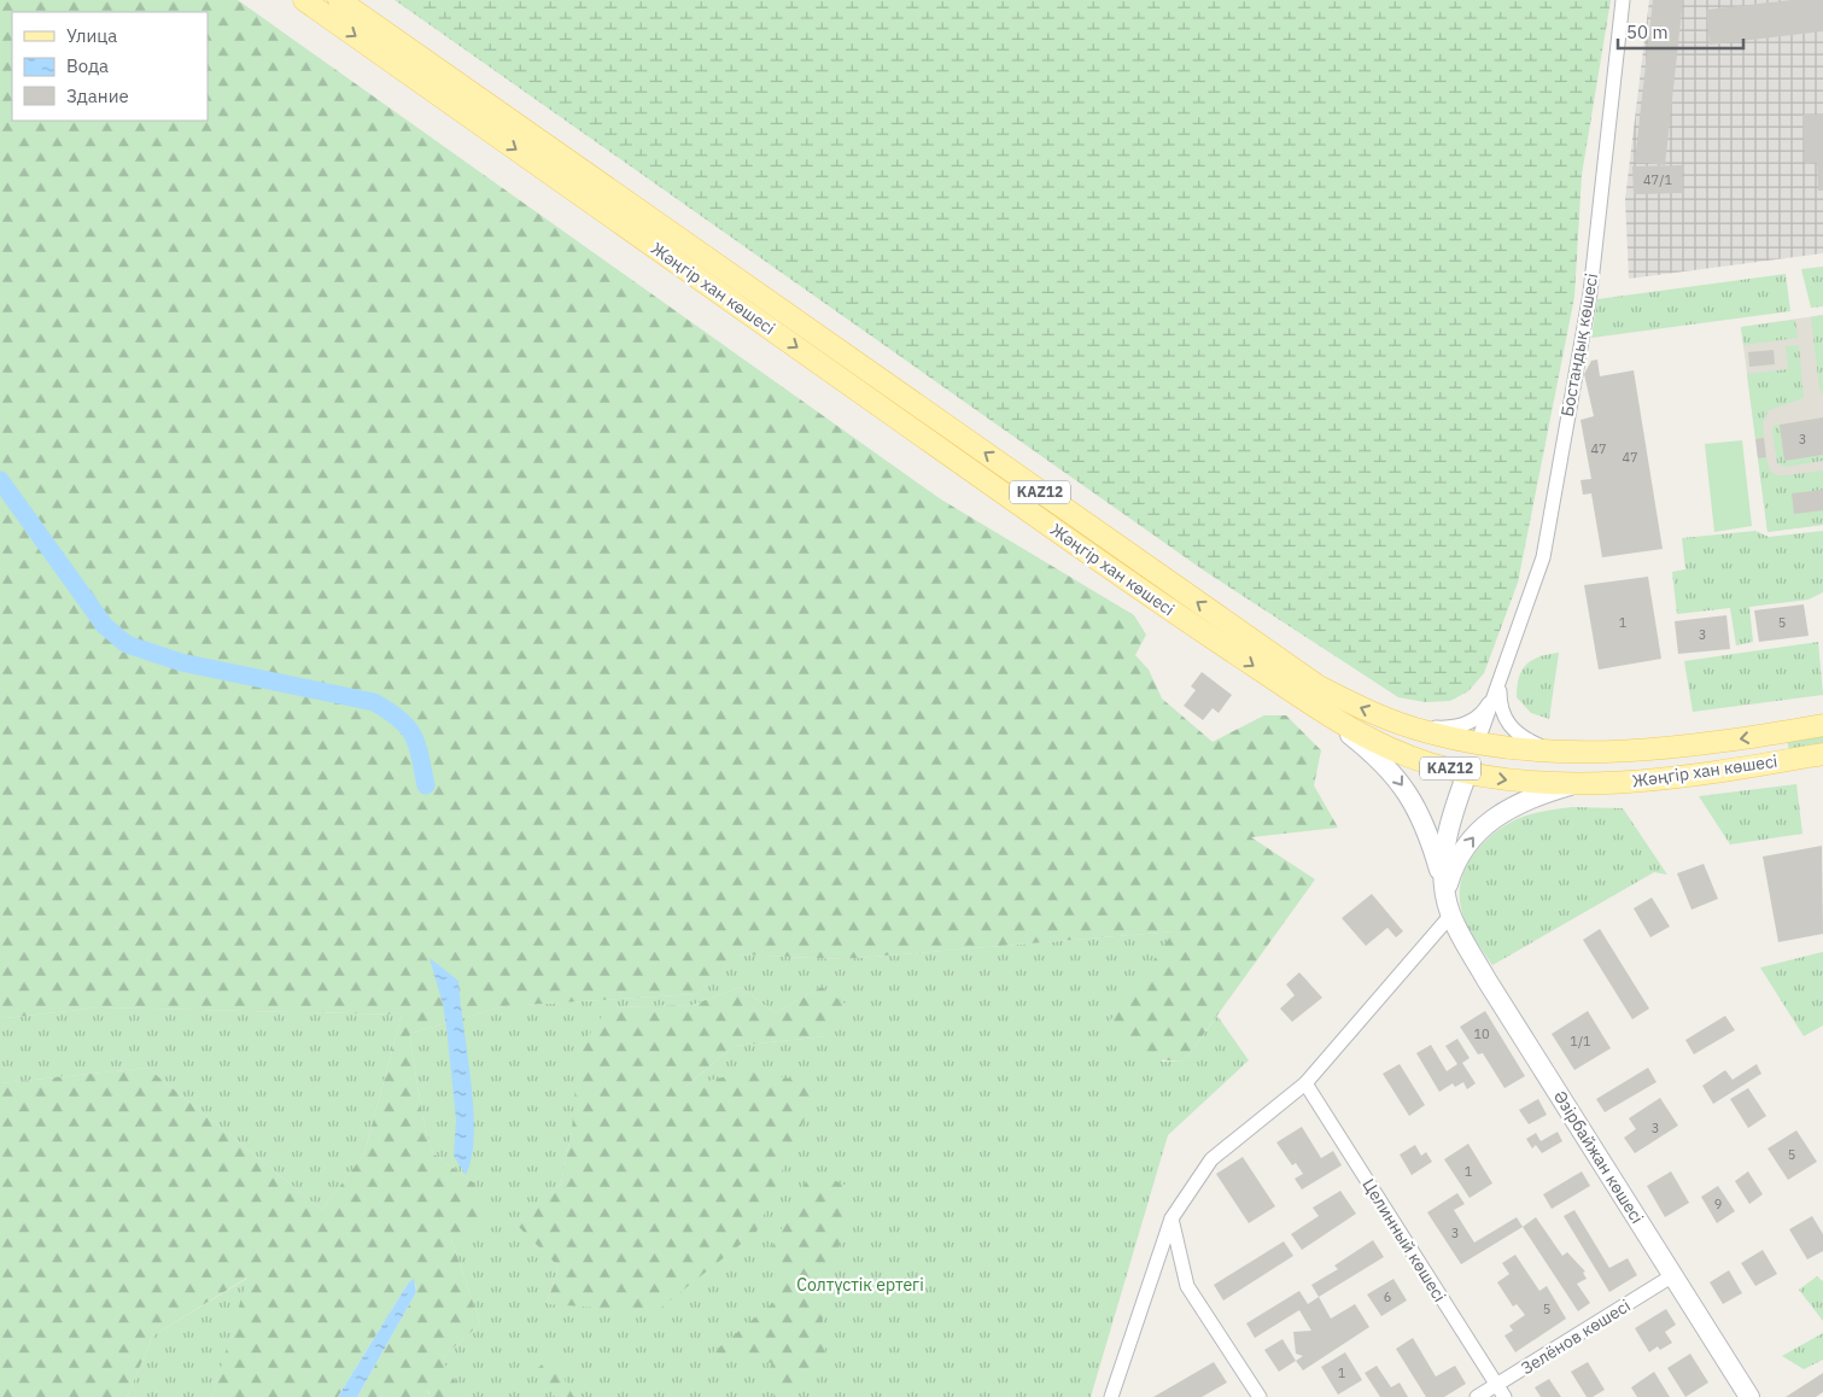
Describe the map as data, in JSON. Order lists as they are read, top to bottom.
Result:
{
  "streets": {
    "main road": ["Жәңгір хан көшесі", "KAZ12", "Әзірбайжан көшесі"],
    "street": ["Бостандық көшесі", "Целинный көшесі", "Зелёнов көшесі"]
  },
  "crossings": [
    ["Әзірбайжан көшесі", "Зелёнов көшесі"],
    ["Целинный көшесі", "Зелёнов көшесі"]
  ],
  "parks": ["Солтүстік ертегі"],
  "house_numbers": [
    "47/1",
    "3",
    "47",
    "47",
    "1",
    "5",
    "3",
    "10",
    "1/1",
    "3",
    "5",
    "1",
    "9",
    "3",
    "6",
    "5",
    "1"
  ],
  "legend": ["Улица", "Вода", "Здание"],
  "scale_bar": "50 m"
}
